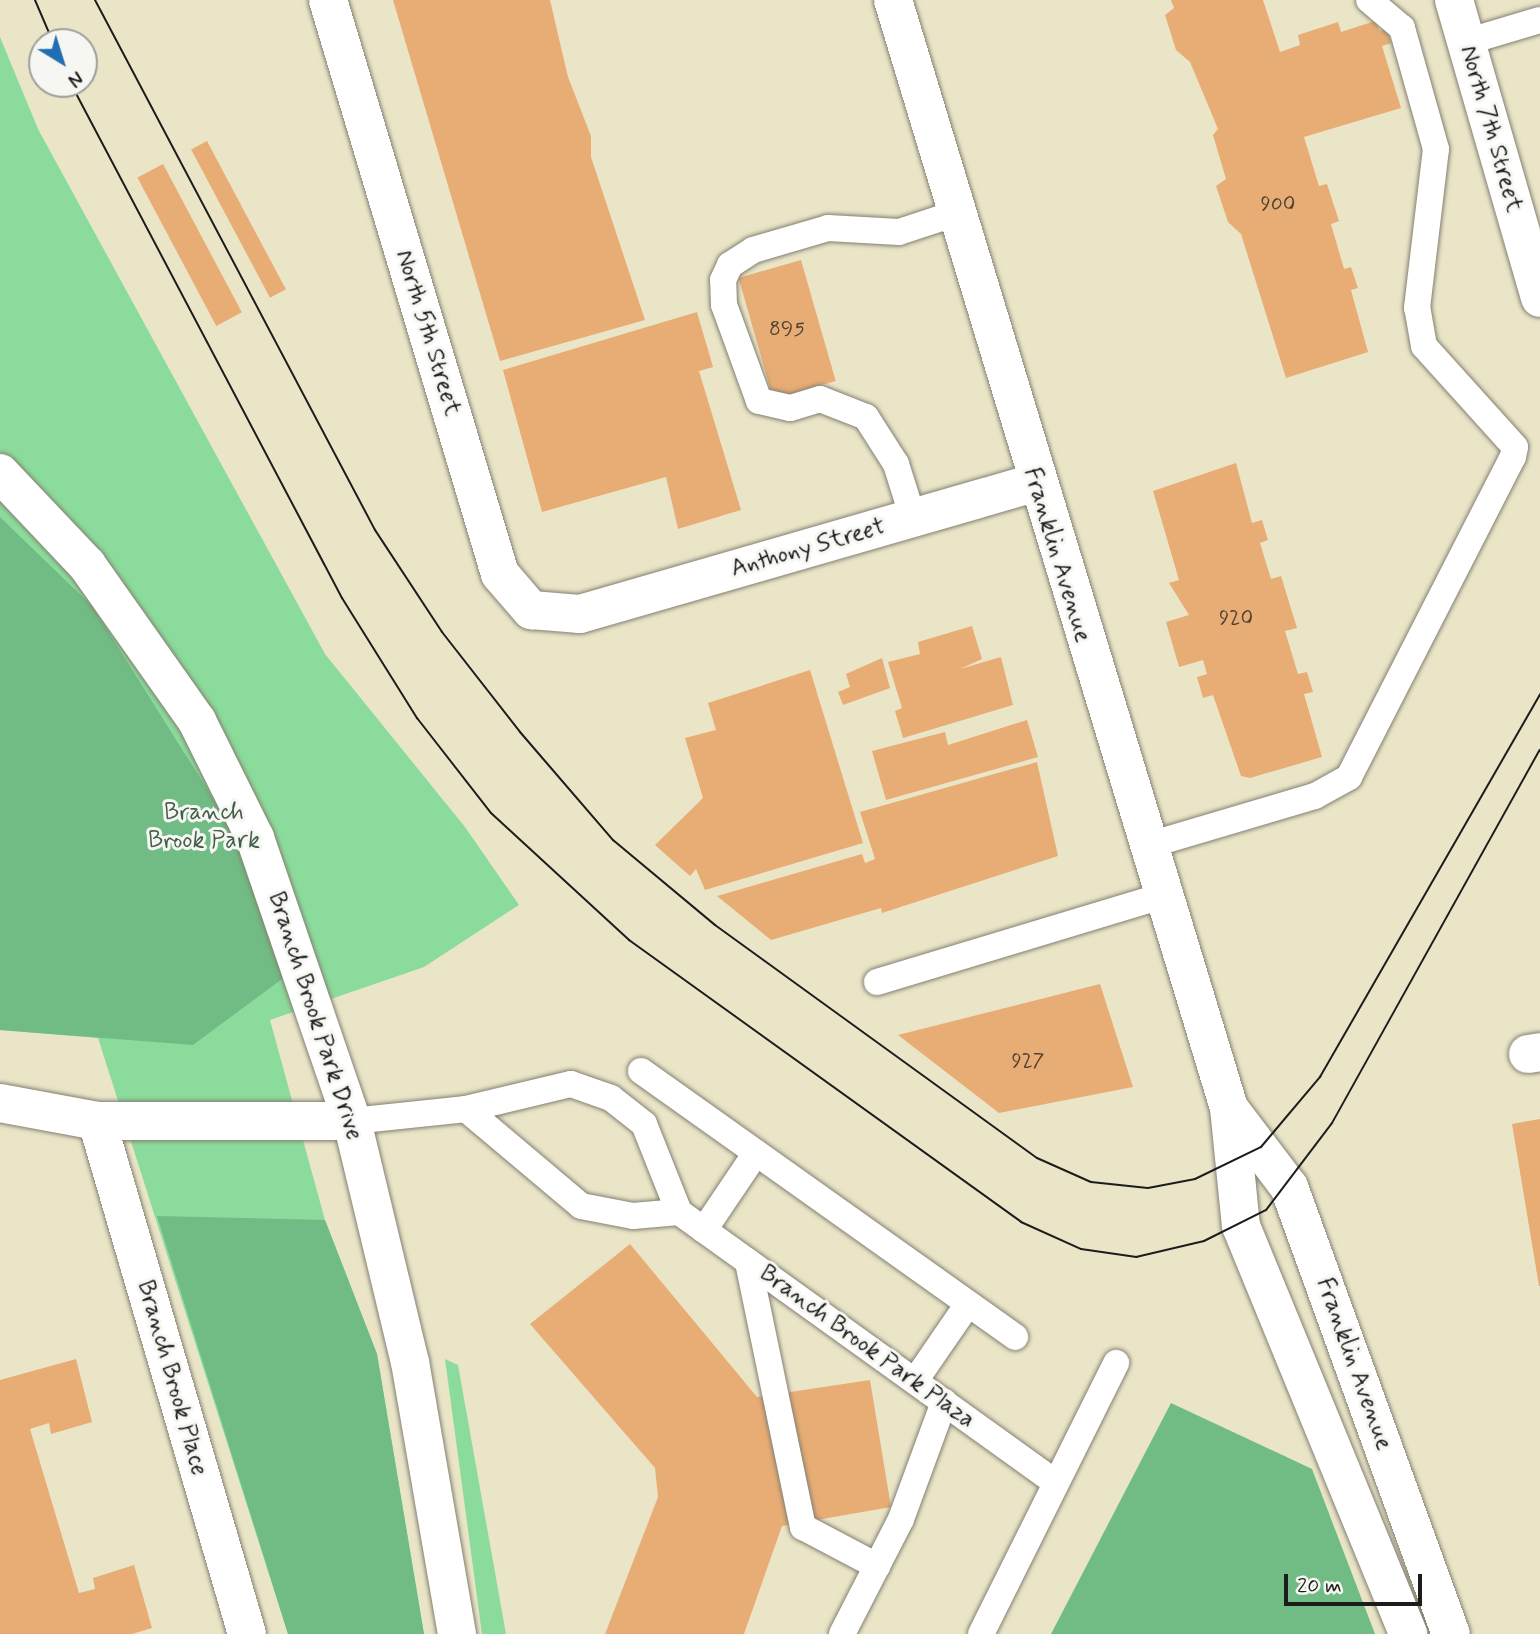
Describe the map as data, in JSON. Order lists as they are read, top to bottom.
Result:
{
  "streets": {
    "street": [
      "North 7th Street",
      "North 5th Street",
      "Anthony Street",
      "Franklin Avenue",
      "Branch Brook Park Drive",
      "Branch Brook Place"
    ],
    "lane": ["Branch Brook Park Plaza"]
  },
  "crossings": [
    ["North 5th Street", "Anthony Street"],
    ["Anthony Street", "Franklin Avenue"]
  ],
  "parks": ["Branch Brook Park"],
  "house_numbers": [
    "900",
    "895",
    "920",
    "927"
  ],
  "scale_bar": "20 m",
  "north": "bottom right"
}
